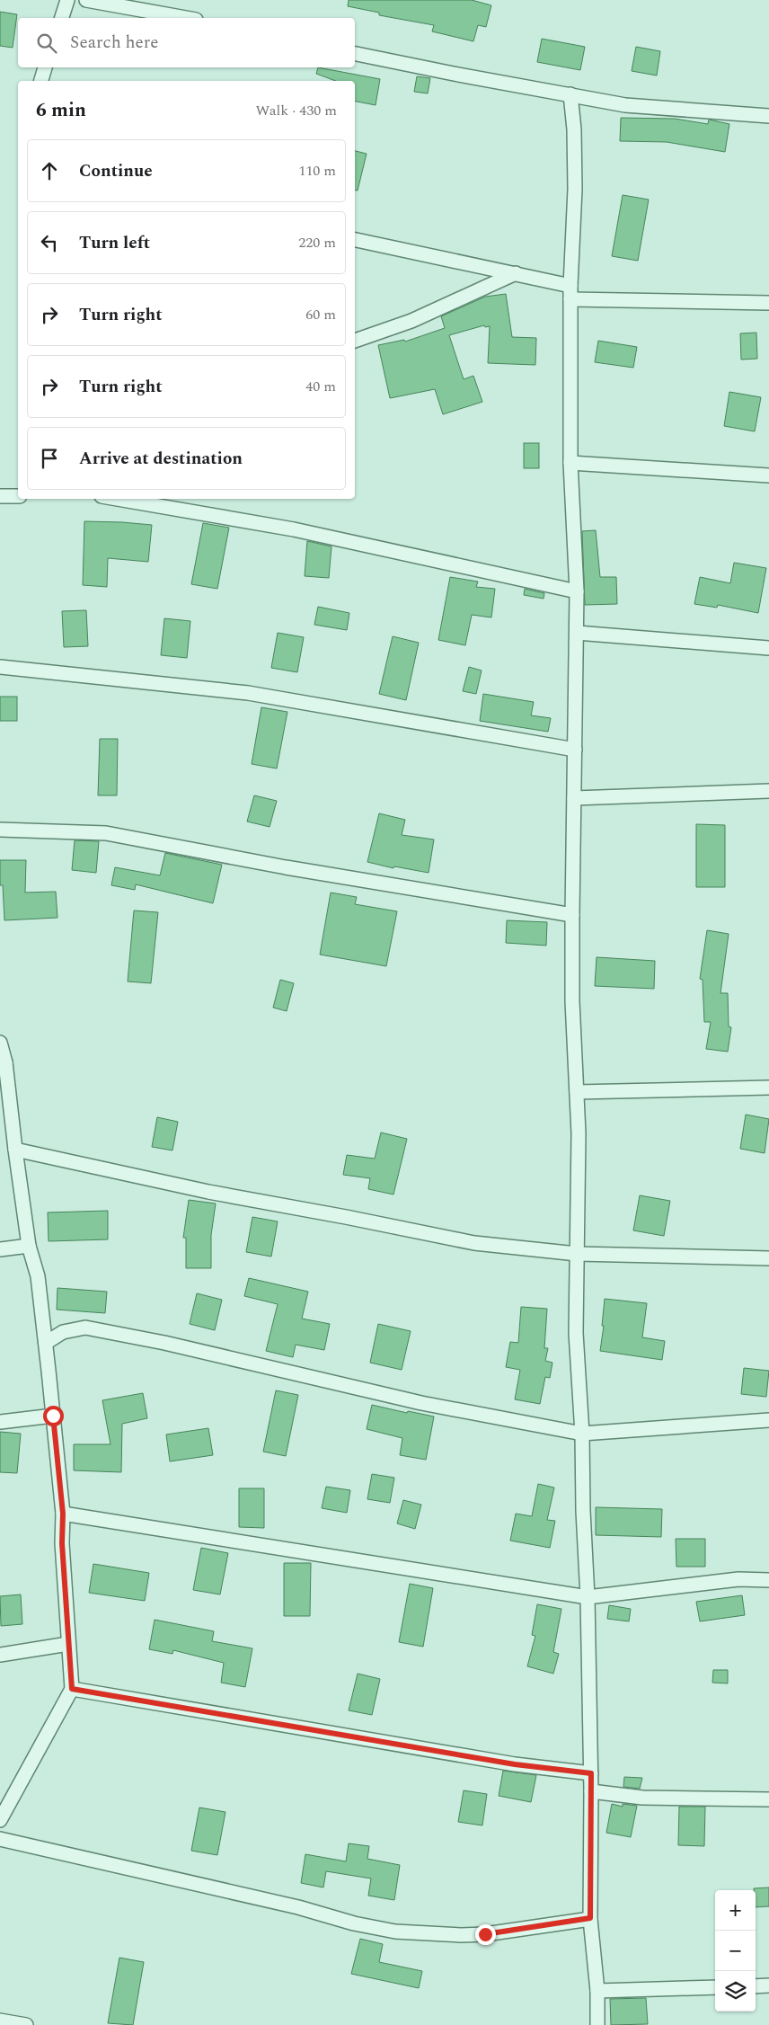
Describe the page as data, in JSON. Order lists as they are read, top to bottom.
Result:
{
  "page": {
    "search": "Search here",
    "heading": ["6 min", "Walk · 430 m"],
    "list": [
      ["Continue", "110 m"],
      ["Turn left", "220 m"],
      ["Turn right", "60 m"],
      ["Turn right", "40 m"],
      "Arrive at destination"
    ],
    "map_buttons": ["+", "−"]
  }
}
